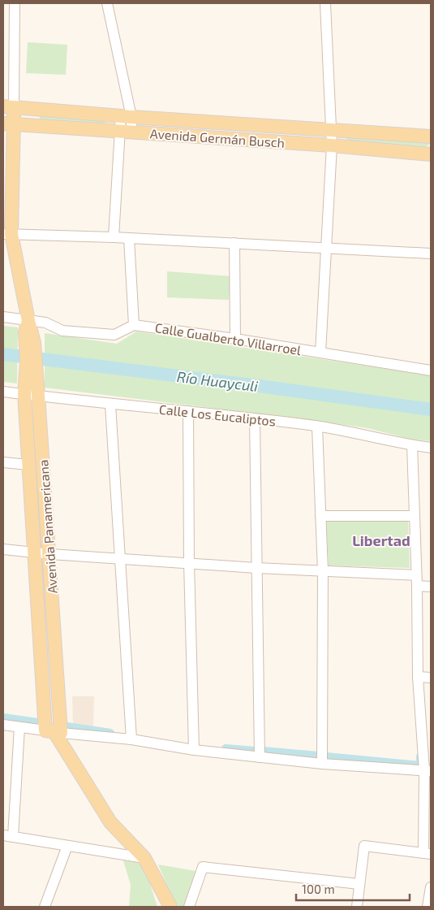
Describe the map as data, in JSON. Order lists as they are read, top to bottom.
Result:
{
  "streets": {
    "main road": ["Avenida Germán Busch", "Avenida Panamericana"],
    "street": ["Calle Gualberto Villarroel", "Calle Los Eucaliptos"]
  },
  "crossings": [
    ["Avenida Germán Busch", "Avenida Panamericana"],
    ["Calle Los Eucaliptos", "Avenida Panamericana"]
  ],
  "districts": ["Libertad"],
  "water": ["Río Huayculi"],
  "scale_bar": "100 m"
}
